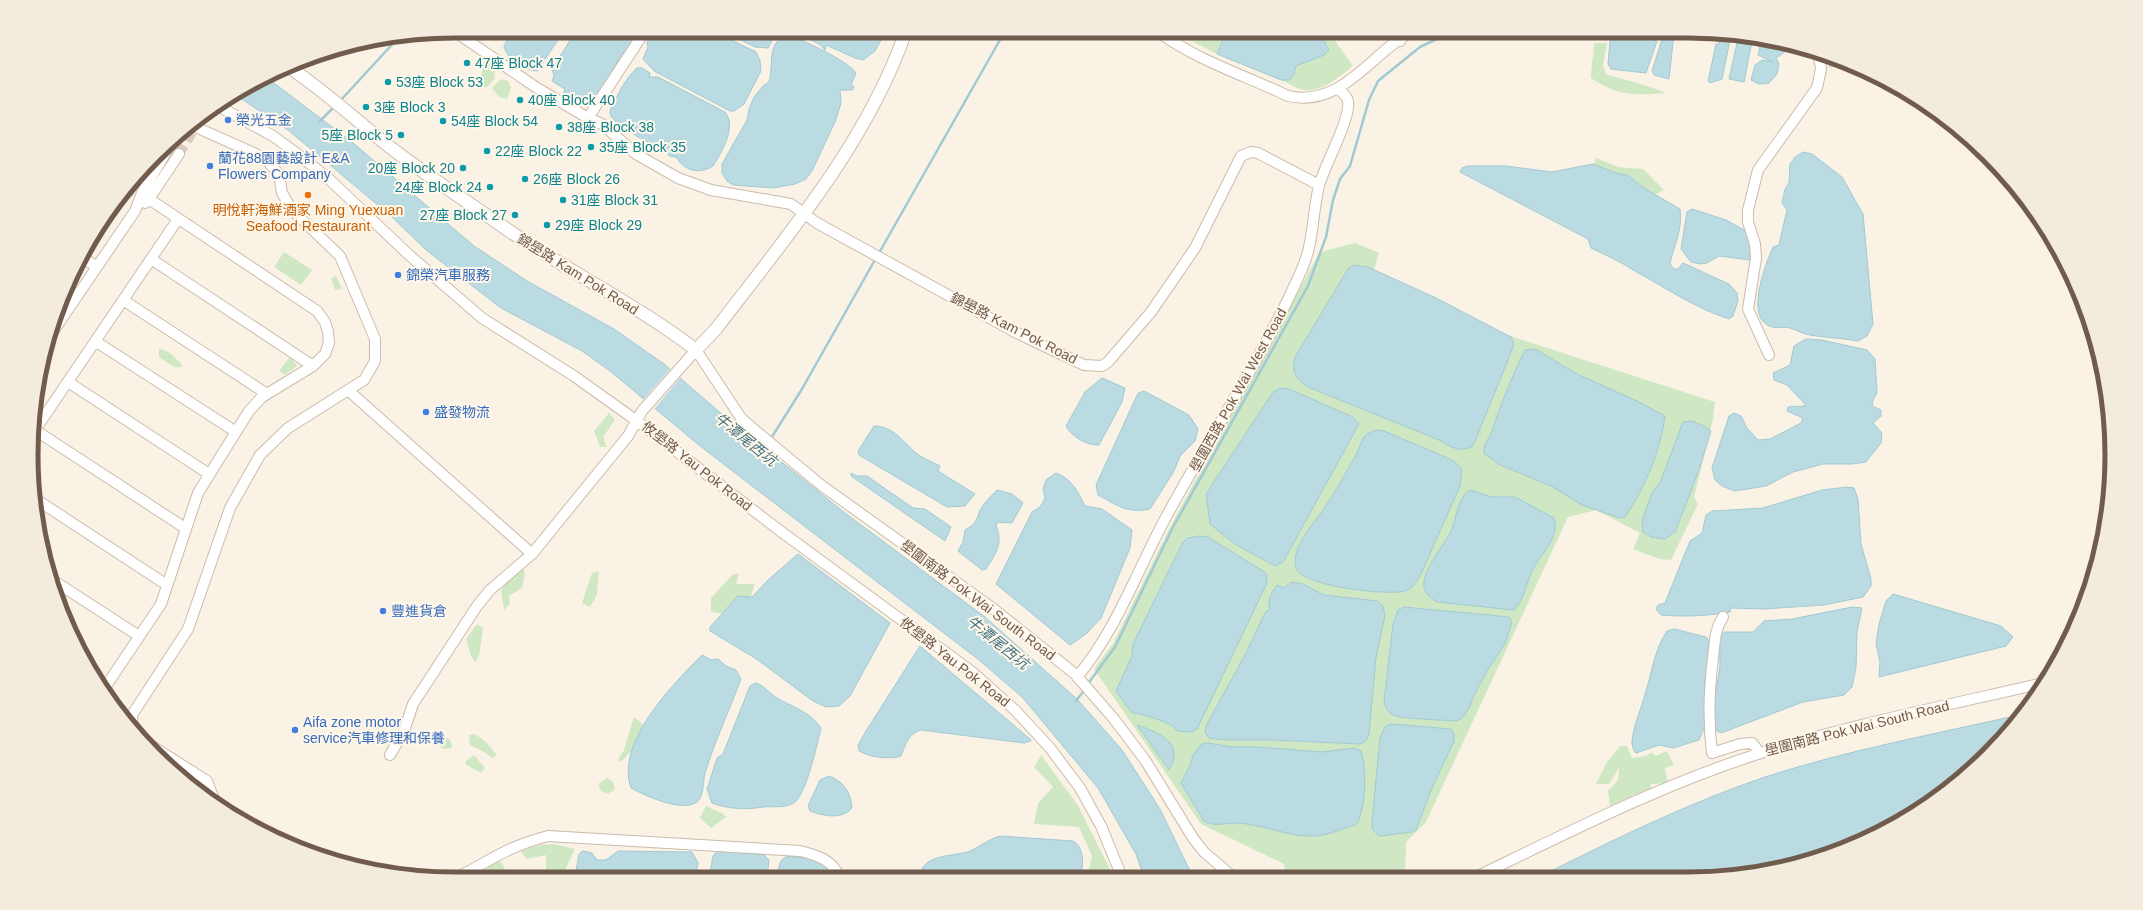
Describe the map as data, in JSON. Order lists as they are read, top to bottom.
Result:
{
  "streets": {
    "street": [
      "錦壆路 Kam Pok Road",
      "壆圍西路 Pok Wai West Road",
      "攸壆路 Yau Pok Road",
      "壆圍南路 Pok Wai South Road"
    ]
  },
  "crossings": [
    ["錦壆路 Kam Pok Road", "壆圍西路 Pok Wai West Road"],
    ["錦壆路 Kam Pok Road", "壆圍南路 Pok Wai South Road"],
    ["壆圍西路 Pok Wai West Road", "壆圍南路 Pok Wai South Road"]
  ],
  "water": ["牛潭尾西坑"],
  "places": [
    "47座 Block 47",
    "53座 Block 53",
    "40座 Block 40",
    "3座 Block 3",
    "榮光五金",
    "54座 Block 54",
    "38座 Block 38",
    "5座 Block 5",
    "35座 Block 35",
    "22座 Block 22",
    "蘭花88園藝設計 E&A Flowers Company",
    "20座 Block 20",
    "26座 Block 26",
    "24座 Block 24",
    "明悅軒海鮮酒家 Ming Yuexuan Seafood Restaurant",
    "31座 Block 31",
    "27座 Block 27",
    "29座 Block 29",
    "錦榮汽車服務",
    "盛發物流",
    "豐進貨倉",
    "Aifa zone motor service汽車修理和保養"
  ]
}
